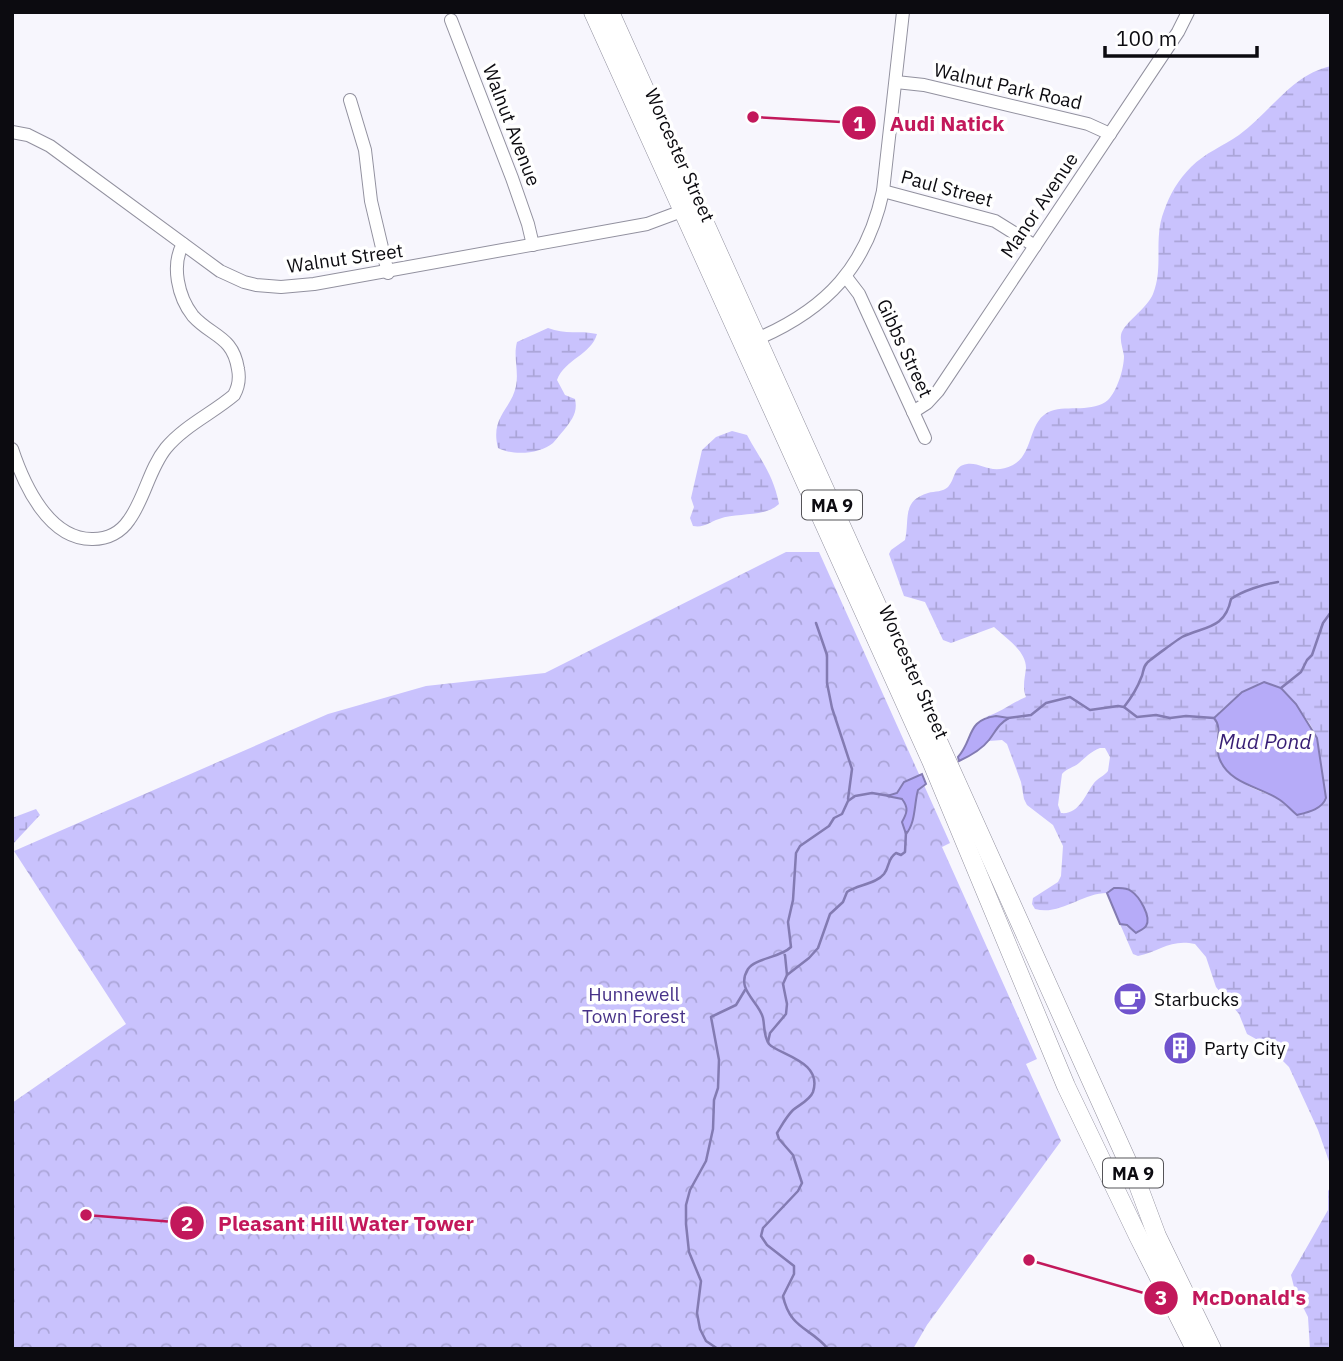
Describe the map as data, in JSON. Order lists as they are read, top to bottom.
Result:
{
  "streets": {
    "highway": ["Worcester Street", "MA 9"],
    "street": [
      "Walnut Park Road",
      "Walnut Avenue",
      "Paul Street",
      "Manor Avenue",
      "Walnut Street",
      "Gibbs Street"
    ]
  },
  "crossings": [
    ["Walnut Park Road", "Manor Avenue"],
    ["Walnut Avenue", "Walnut Street"],
    ["Worcester Street", "Walnut Street"],
    ["Paul Street", "Manor Avenue"],
    ["Manor Avenue", "Gibbs Street"]
  ],
  "water": ["Mud Pond"],
  "parks": ["Hunnewell Town Forest"],
  "places": {
    "other": ["Audi Natick", "Pleasant Hill Water Tower", "McDonald's"],
    "cafe": ["Starbucks"],
    "building": ["Party City"]
  },
  "scale_bar": "100 m"
}
